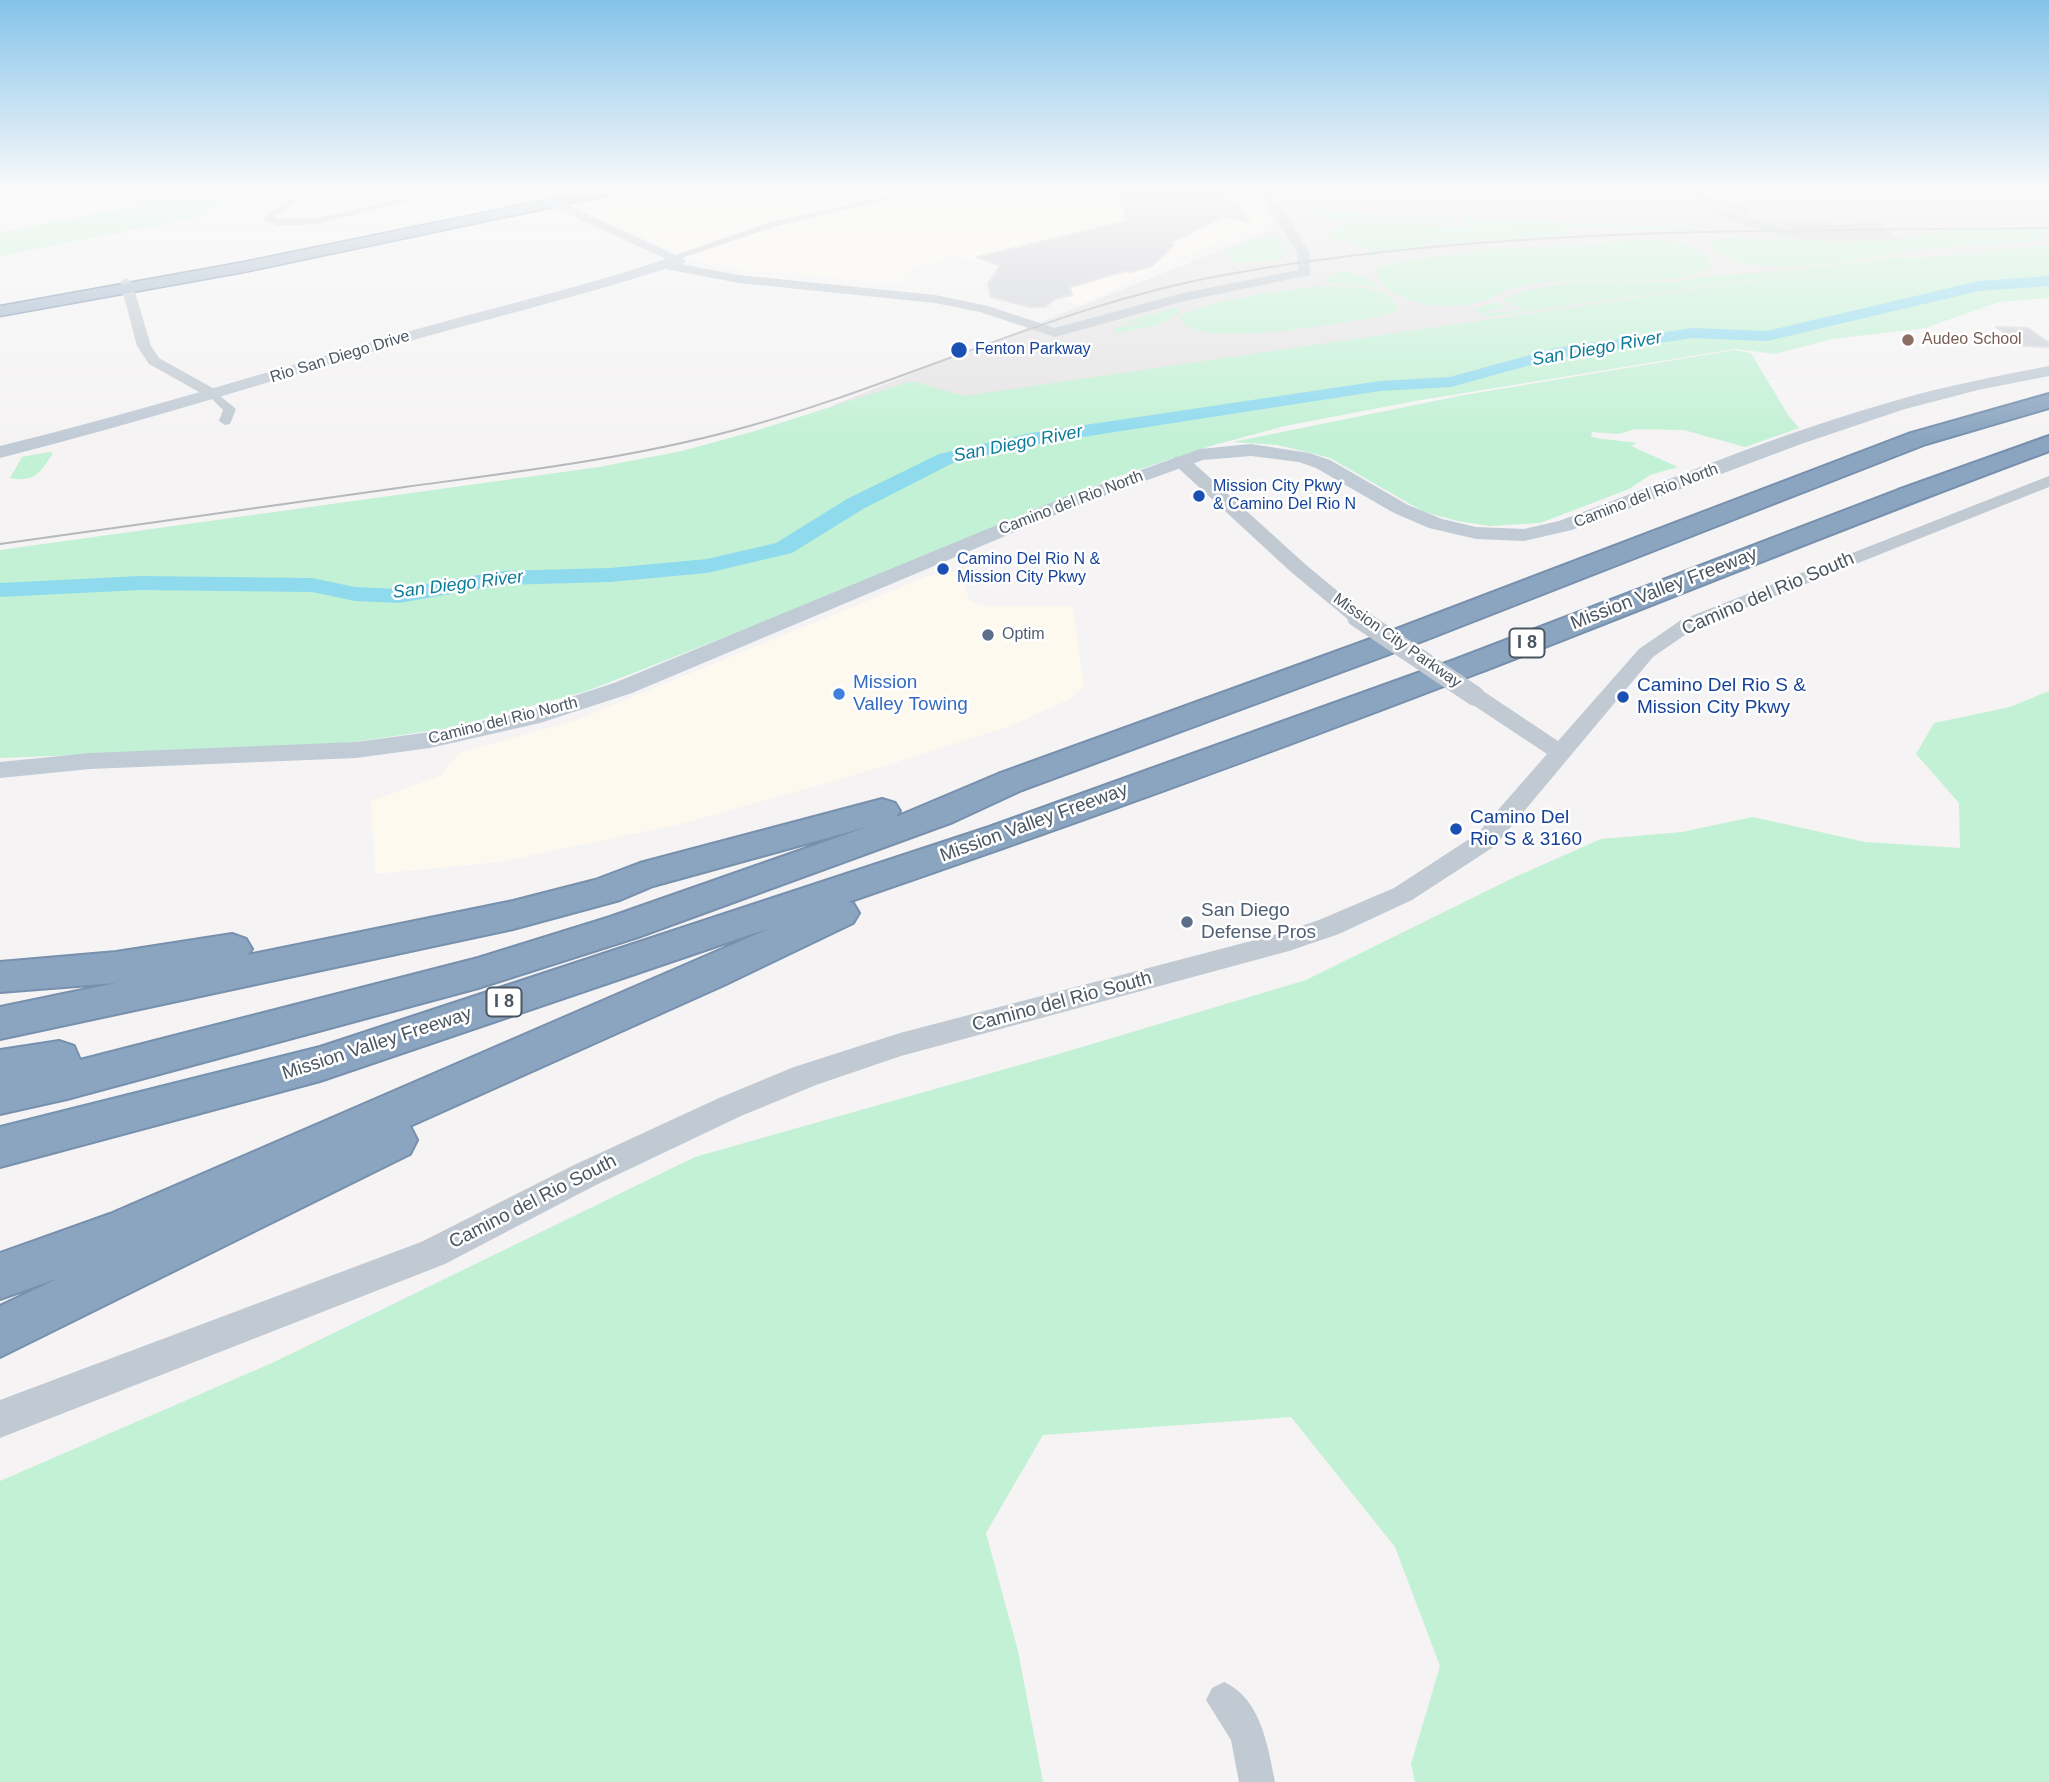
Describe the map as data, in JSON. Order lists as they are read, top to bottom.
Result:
{
  "streets": {
    "highway": ["Mission Valley Freeway", "I 8"],
    "main road": ["Rio San Diego Drive", "Camino del Rio North"],
    "street": ["Camino del Rio South", "Mission City Parkway"]
  },
  "crossings": [
    ["Camino del Rio North", "Mission City Parkway"],
    ["Camino del Rio South", "Mission City Parkway"]
  ],
  "water": ["San Diego River"],
  "places": [
    "Audeo School",
    "Fenton Parkway",
    "Mission City Pkwy & Camino Del Rio N",
    "Camino Del Rio N & Mission City Pkwy",
    "Optim",
    "Mission Valley Towing",
    "Camino Del Rio S & Mission City Pkwy",
    "Camino Del Rio S & 3160",
    "San Diego Defense Pros"
  ]
}
